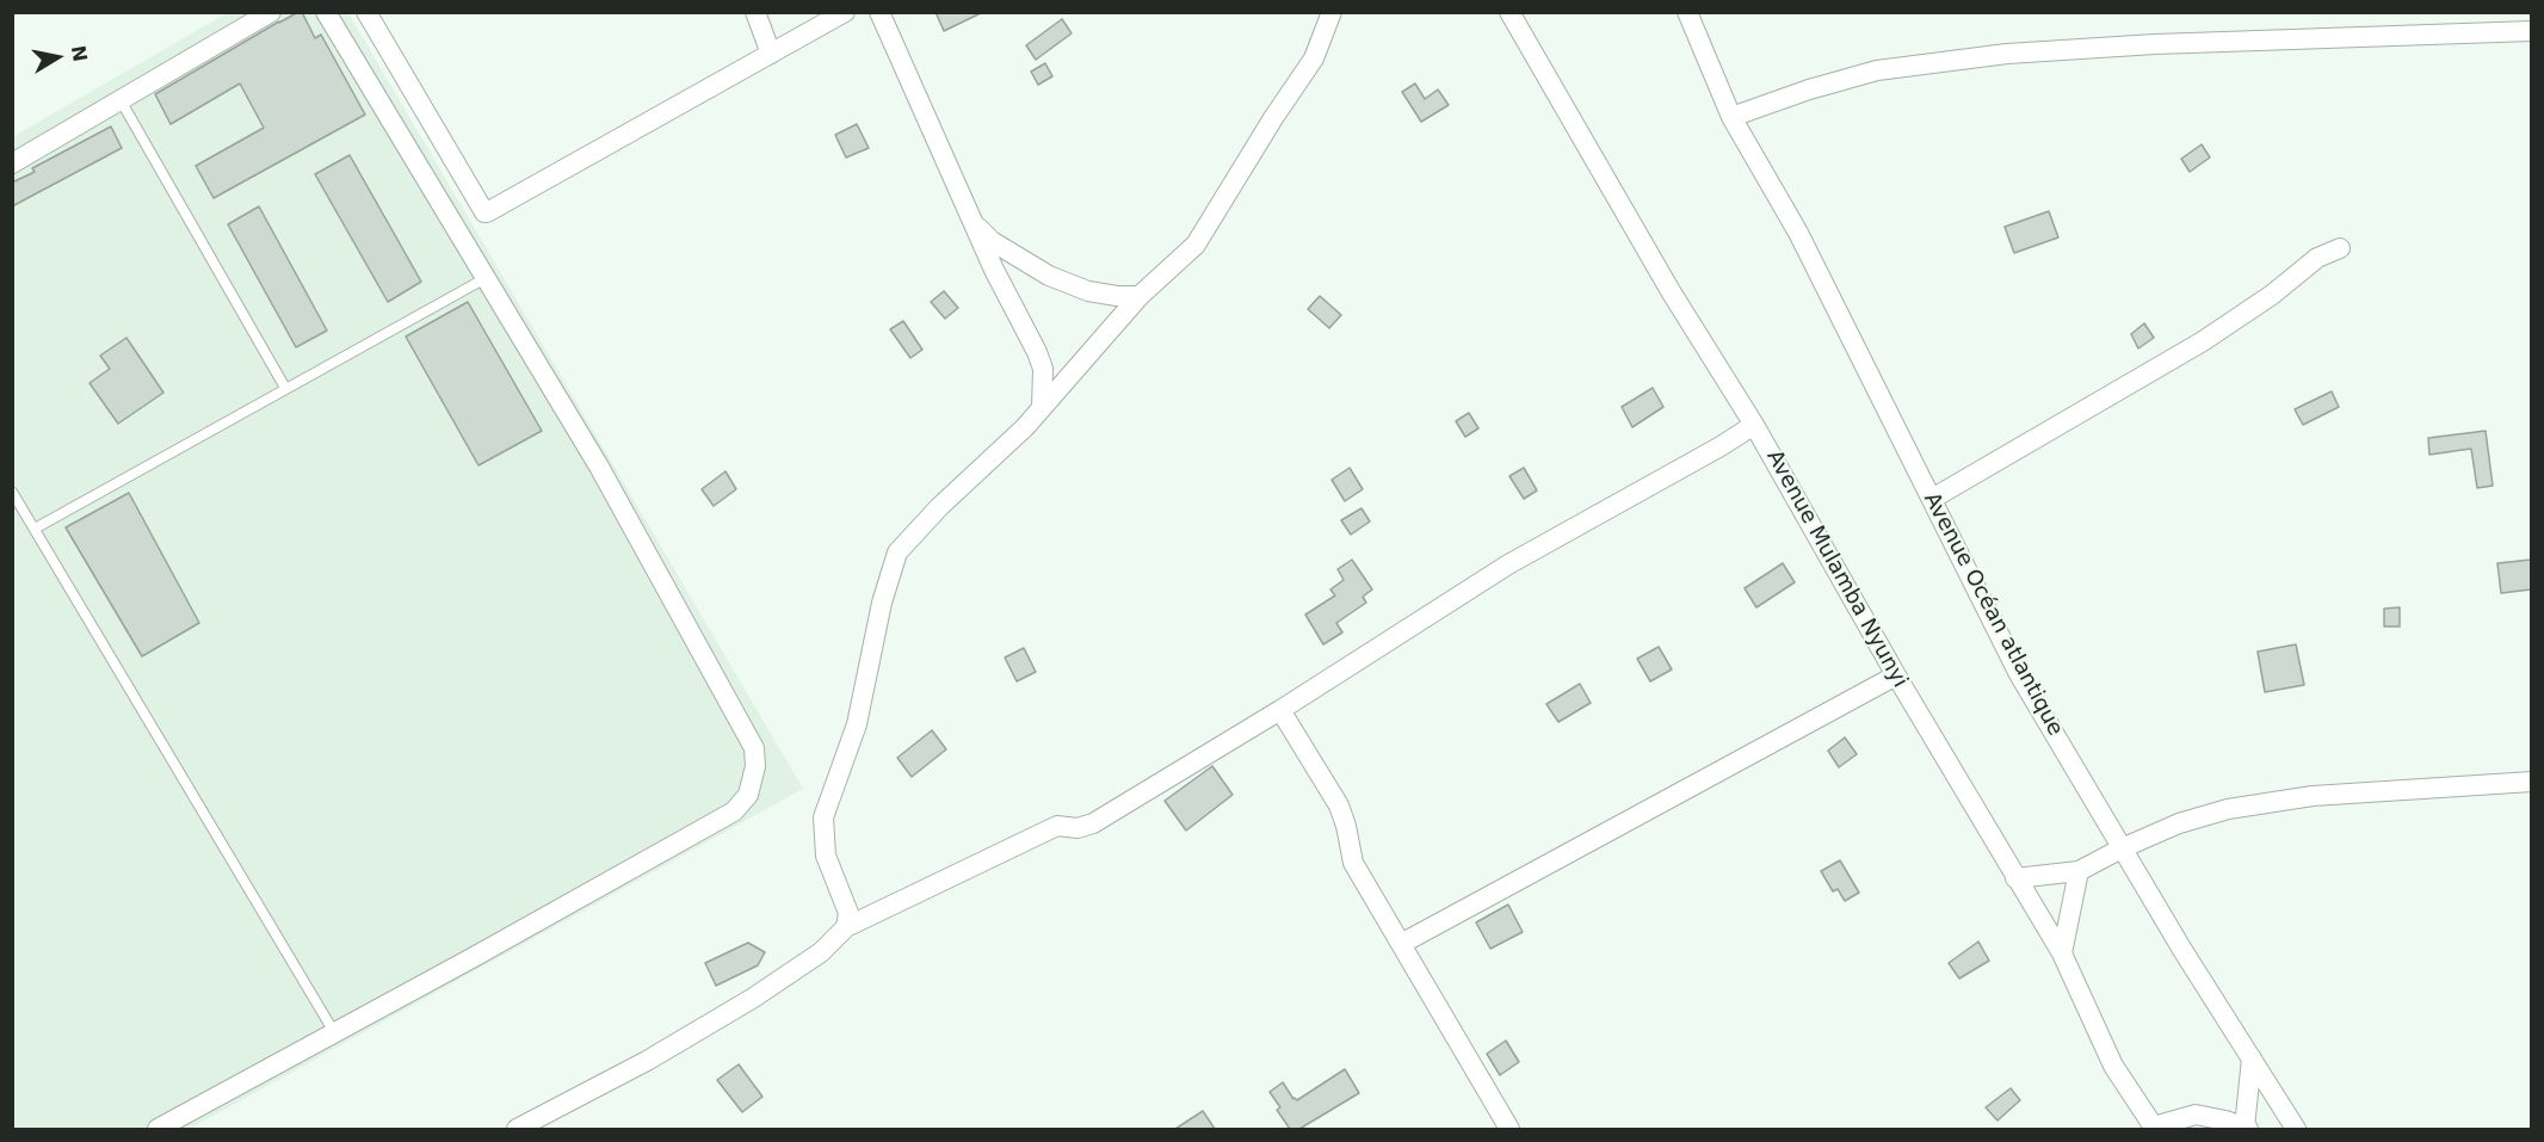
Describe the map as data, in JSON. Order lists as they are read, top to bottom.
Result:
{
  "streets": {
    "street": ["Avenue Mulamba Nyunyi", "Avenue Océan atlantique"]
  },
  "north": "right"
}
